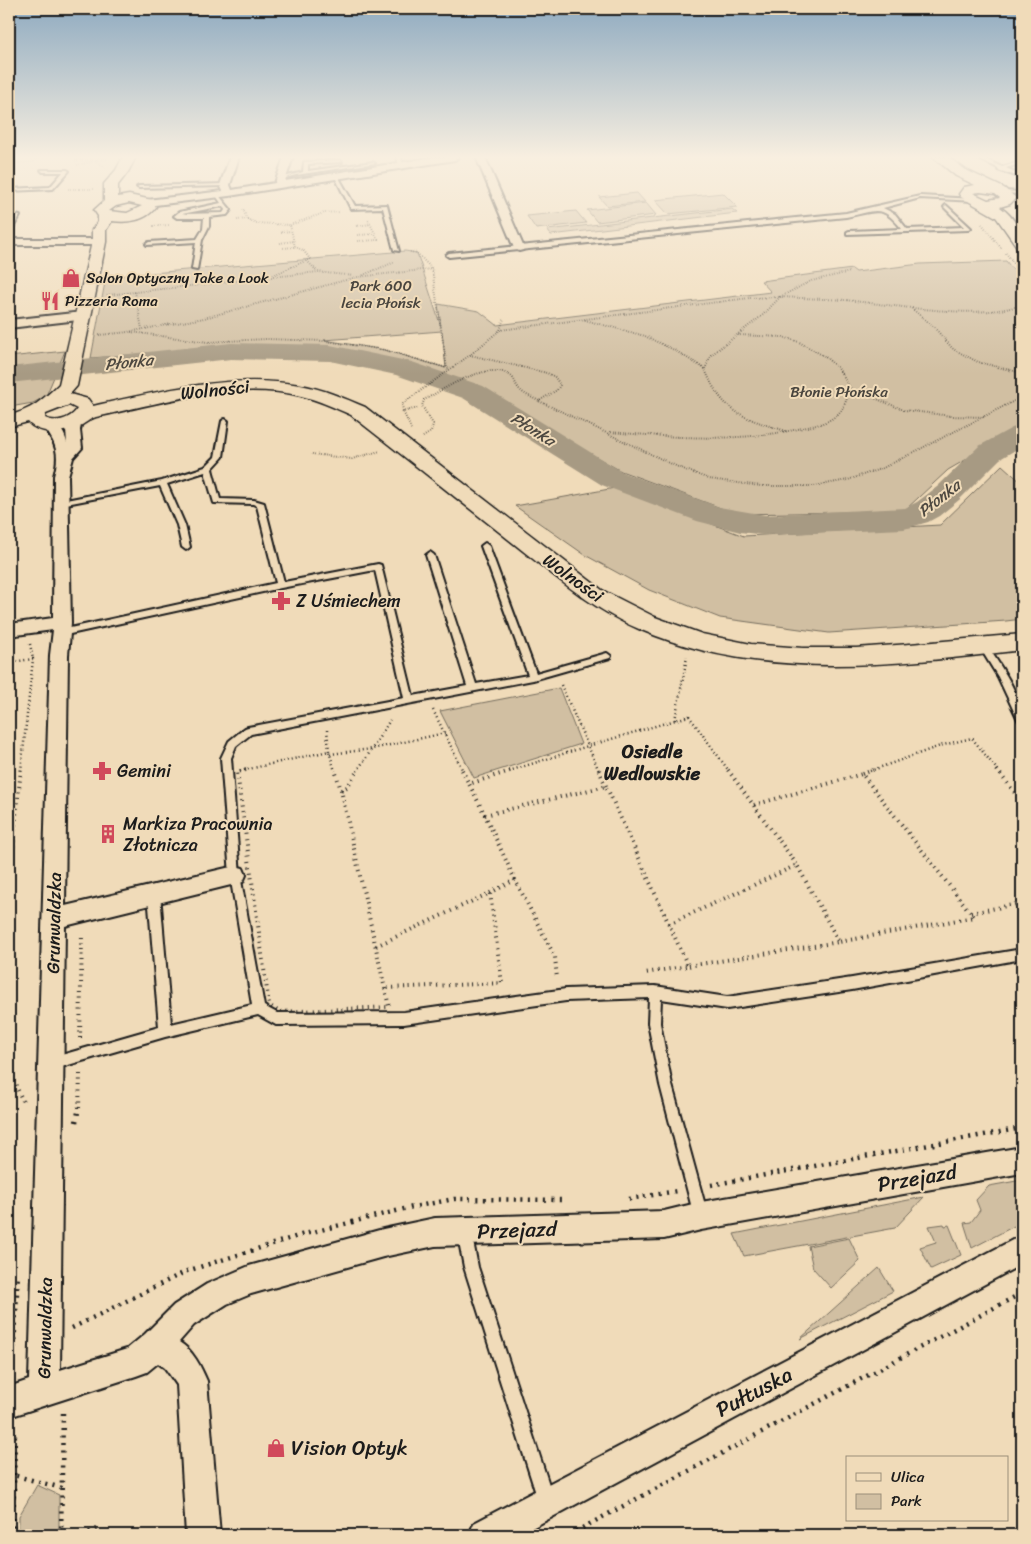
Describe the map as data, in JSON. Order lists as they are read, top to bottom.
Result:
{
  "streets": {
    "street": [
      "Wolności",
      "Grunwaldzka",
      "Przejazd",
      "Pułtuska"
    ]
  },
  "crossings": [
    ["Wolności", "Grunwaldzka"],
    ["Grunwaldzka", "Przejazd"]
  ],
  "districts": ["Osiedle Wedlowskie"],
  "water": ["Płonka"],
  "parks": ["Park 600 lecia Płońsk", "Błonie Płońska"],
  "places": {
    "shop": ["Salon Optyczny Take a Look", "Vision Optyk"],
    "restaurant": ["Pizzeria Roma"],
    "pharmacy": ["Z Uśmiechem", "Gemini"],
    "building": ["Markiza Pracownia Złotnicza"]
  },
  "legend": ["Ulica", "Park"]
}
